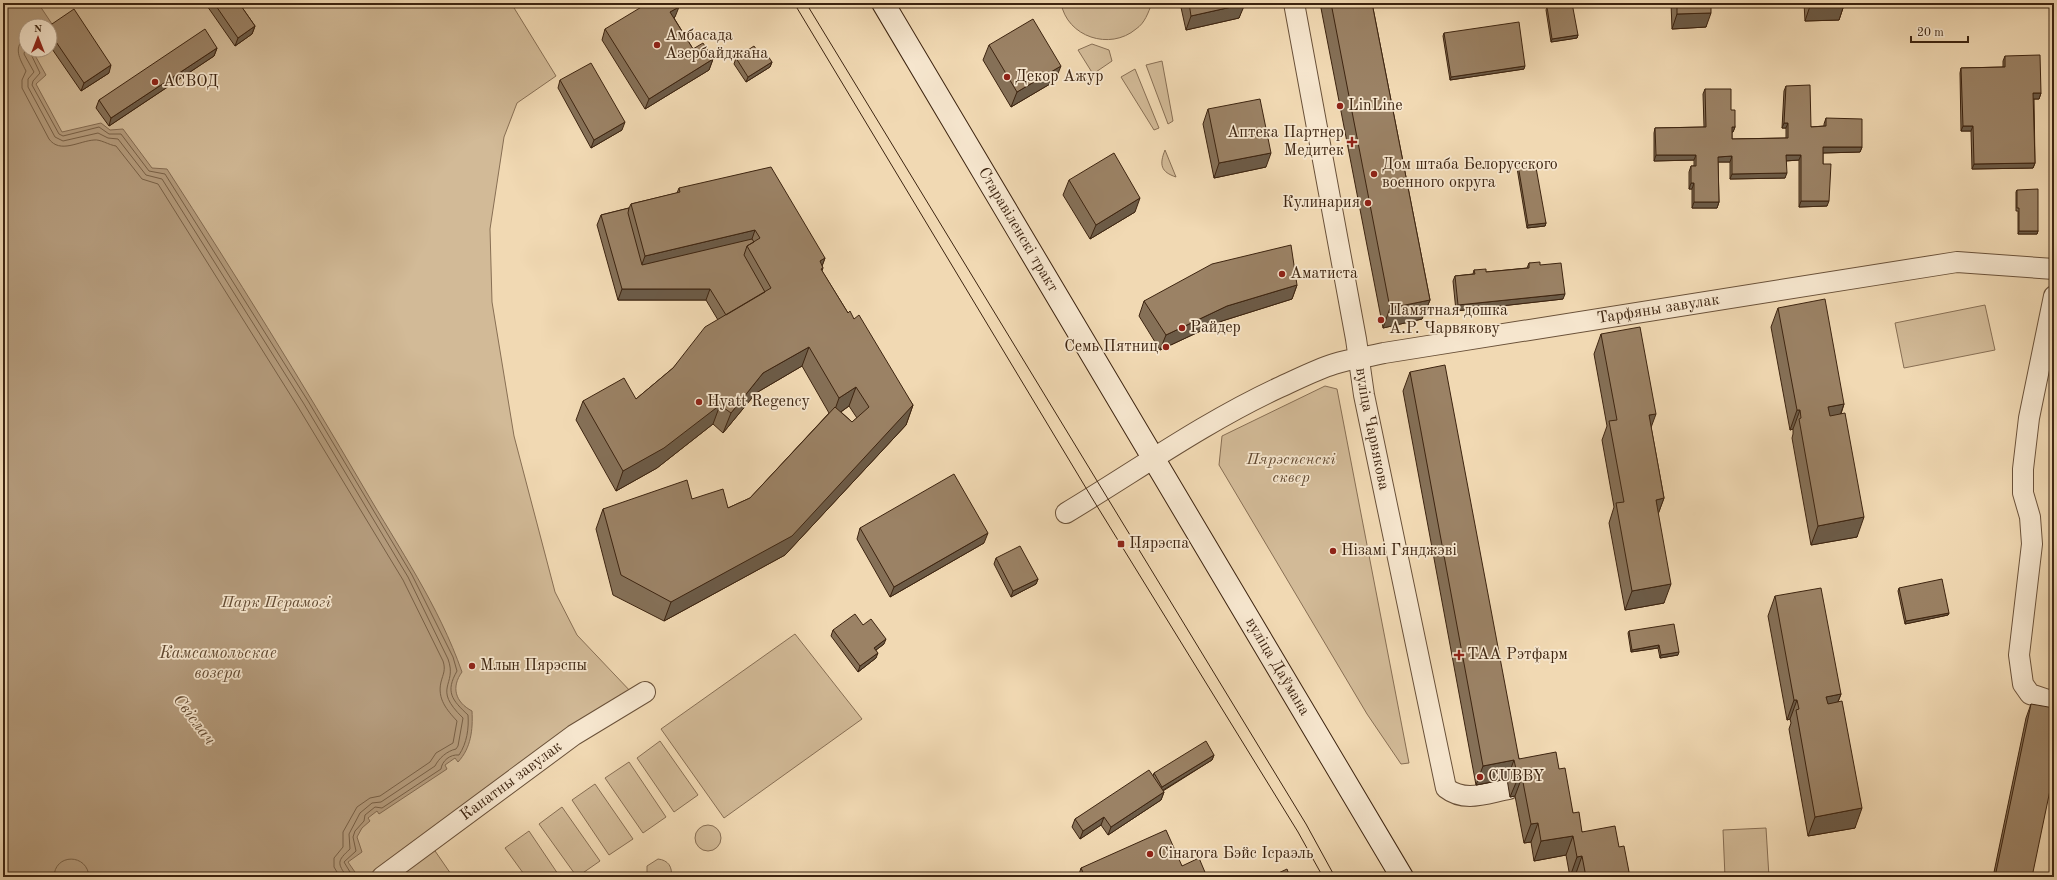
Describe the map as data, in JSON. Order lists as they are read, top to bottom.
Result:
{
  "streets": {
    "main road": ["Старавіленскі тракт", "вуліца Даўмана"],
    "street": ["Тарфяны завулак", "вуліца Чарвякова", "Канатны завулак"]
  },
  "crossings": [
    ["Старавіленскі тракт", "Тарфяны завулак"],
    ["Старавіленскі тракт", "вуліца Даўмана"],
    ["Тарфяны завулак", "вуліца Чарвякова"],
    ["Тарфяны завулак", "вуліца Даўмана"]
  ],
  "water": ["Камсамольскае возера", "Свіслач"],
  "parks": ["Пярэспенскі сквер", "Парк Перамогі"],
  "places": {
    "other": [
      "Амбасада Азербайджана",
      "Декор Ажур",
      "АСВОД",
      "LinLine",
      "Дом штаба Белорусского военного округа",
      "Кулинария",
      "Аматиста",
      "Памятная дошка А.Р. Чарвякову",
      "Райдер",
      "Семь Пятниц",
      "Hyatt Regency",
      "Нізамі Гянджэві",
      "Млын Пярэспы",
      "CUBBY",
      "Сінагога Бэйс Ісраэль"
    ],
    "health": ["Аптека Партнер Медитек", "ТАА Рэтфарм"],
    "transit": ["Пярэспа"]
  },
  "scale_bar": "20 m",
  "north": "top"
}
